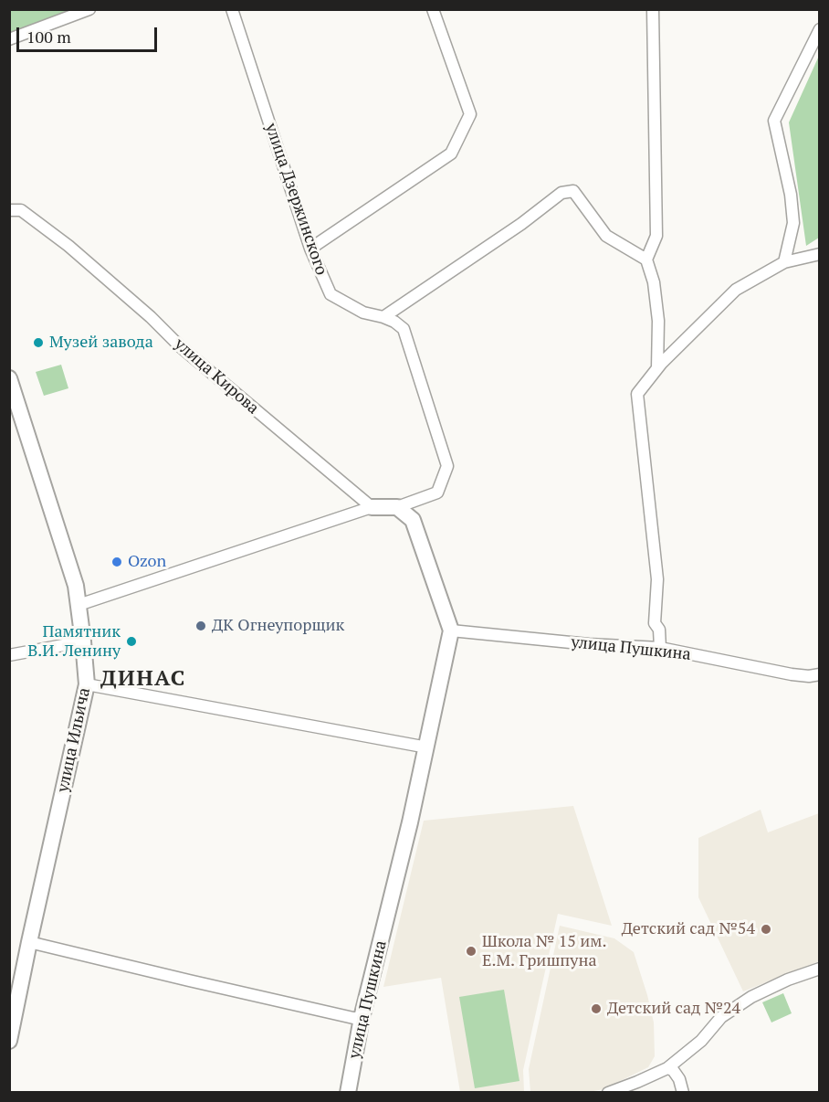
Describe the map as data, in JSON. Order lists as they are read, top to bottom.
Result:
{
  "streets": {
    "street": [
      "улица Дзержинского",
      "улица Кирова",
      "улица Пушкина",
      "улица Ильича"
    ]
  },
  "districts": ["ДИНАС"],
  "places": [
    "Музей завода",
    "Ozon",
    "ДК Огнеупорщик",
    "Памятник В.И. Ленину",
    "Детский сад №54",
    "Школа № 15 им. Е.М. Гришпуна",
    "Детский сад №24"
  ],
  "scale_bar": "100 m"
}
